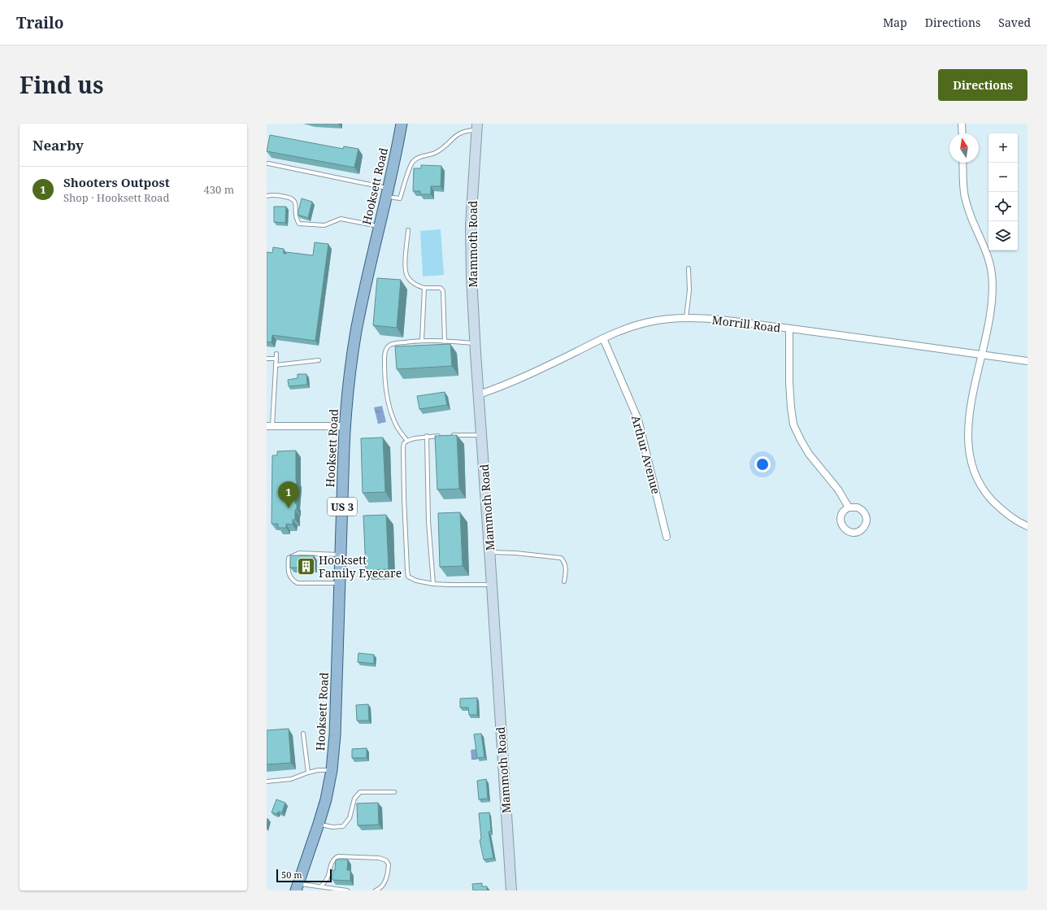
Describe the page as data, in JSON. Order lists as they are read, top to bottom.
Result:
{
  "streets": {
    "main road": ["Hooksett Road", "Mammoth Road", "US 3"],
    "street": ["Morrill Road", "Arthur Avenue"]
  },
  "crossings": [
    ["Mammoth Road", "Morrill Road"],
    ["Morrill Road", "Arthur Avenue"]
  ],
  "places": {
    "building": ["Hooksett Family Eyecare"]
  },
  "scale_bar": "50 m",
  "north": "top",
  "page": {
    "header": "Trailo",
    "nav": ["Map", "Directions", "Saved"],
    "title": "Find us",
    "buttons": "Directions",
    "heading": "Nearby",
    "map_buttons": ["+", "−"],
    "list": [
      {
        "mark": "1",
        "name": "Shooters Outpost",
        "note": "Shop · Hooksett Road",
        "value": "430 m"
      }
    ],
    "pins": "1",
    "scale": "50 m"
  }
}
